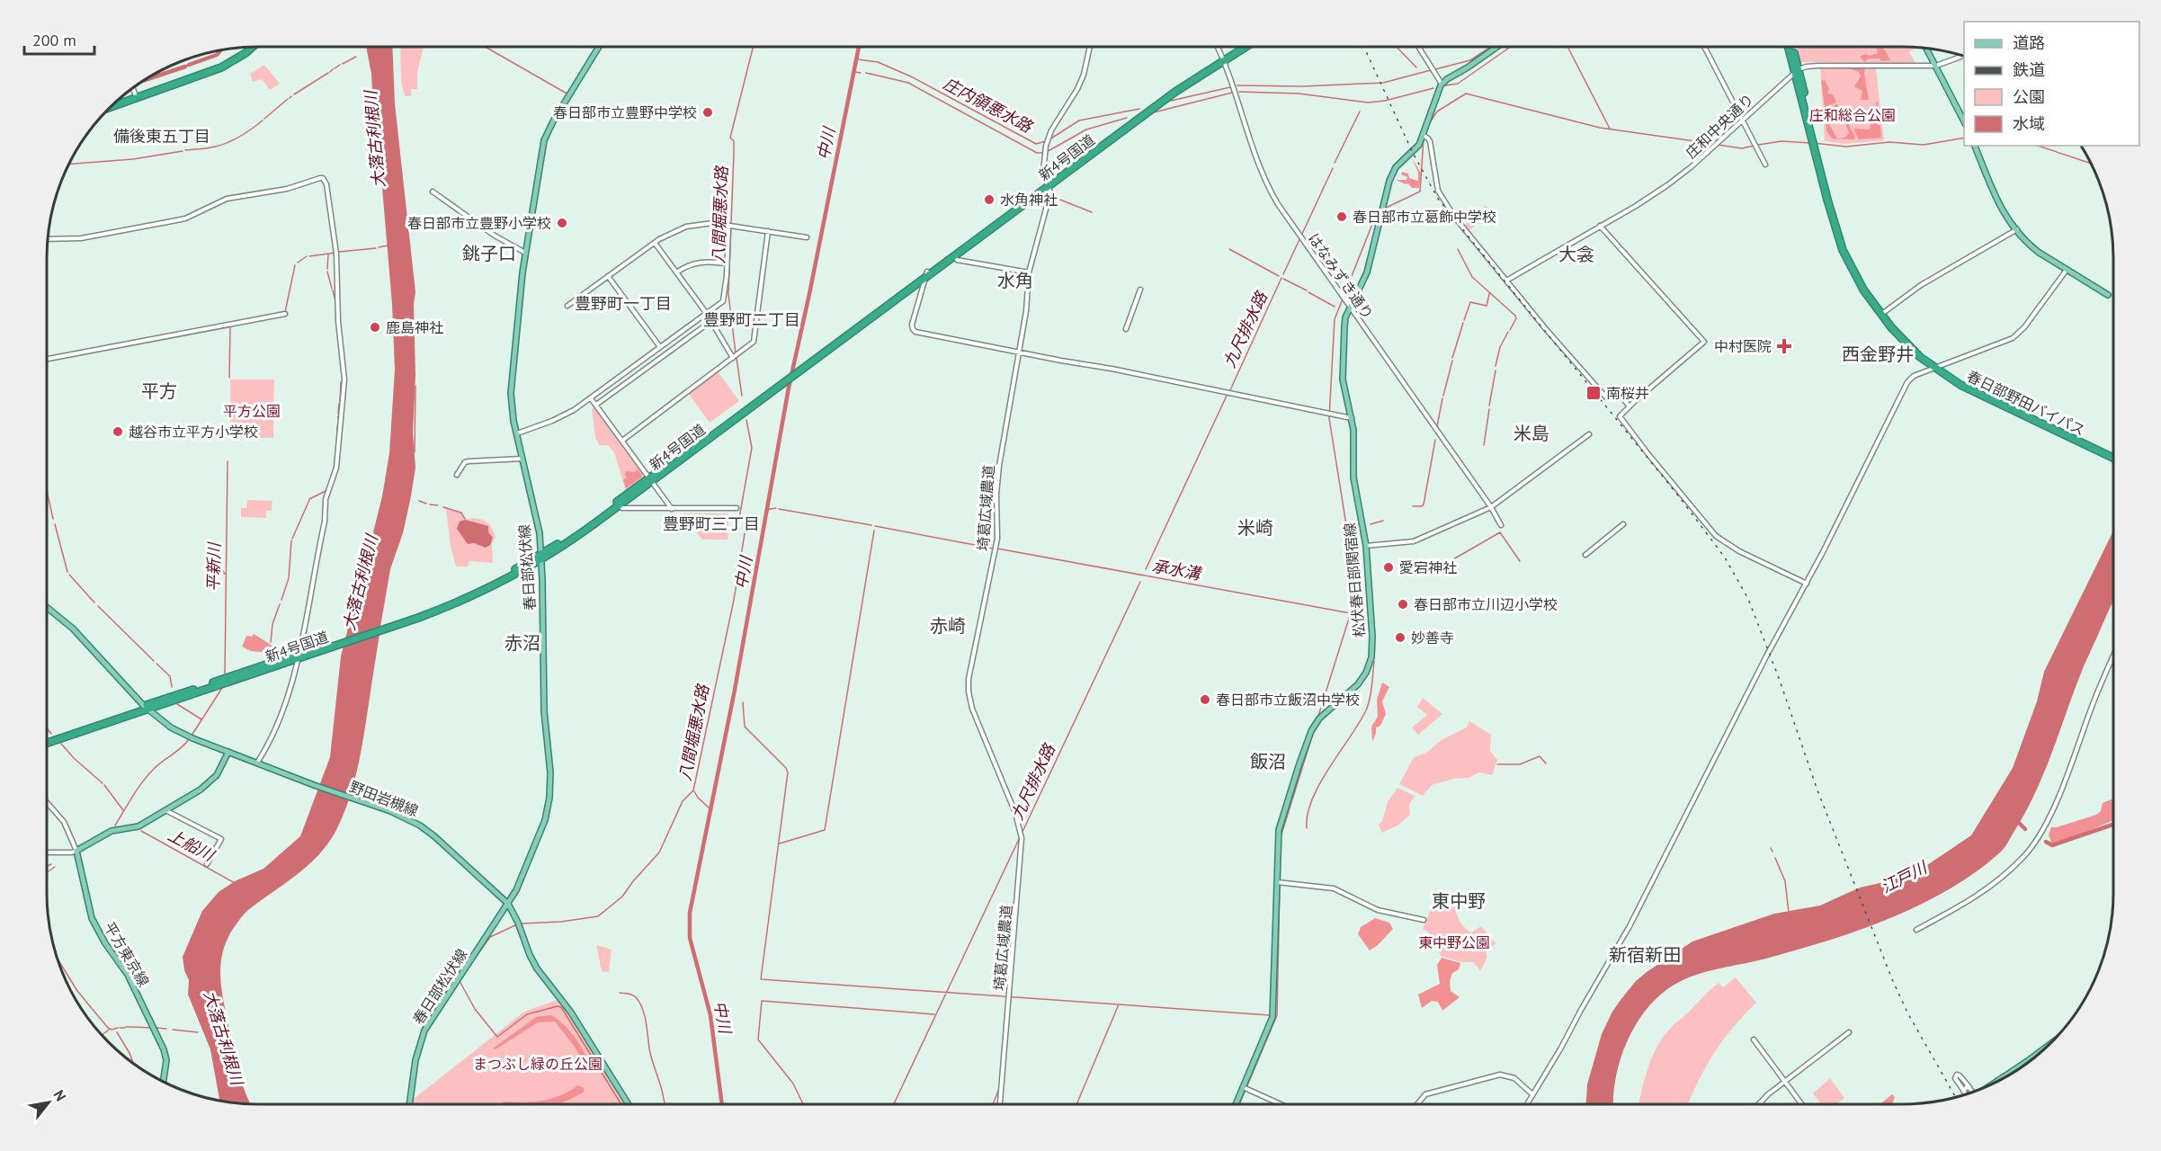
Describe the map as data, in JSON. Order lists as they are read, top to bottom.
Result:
{
  "streets": {
    "highway": ["新4号国道", "春日部野田バイパス"],
    "main road": [
      "春日部松伏線",
      "松伏春日部関宿線",
      "野田岩槻線",
      "平方東京線"
    ],
    "street": ["庄和中央通り", "はなみずき通り", "埼葛広域農道"]
  },
  "crossings": [
    ["庄和中央通り", "春日部野田バイパス"],
    ["新4号国道", "はなみずき通り"],
    ["新4号国道", "埼葛広域農道"],
    ["新4号国道", "春日部松伏線"],
    ["新4号国道", "野田岩槻線"],
    ["はなみずき通り", "松伏春日部関宿線"],
    ["春日部松伏線", "野田岩槻線"]
  ],
  "districts": [
    "備後東五丁目",
    "銚子口",
    "大衾",
    "水角",
    "豊野町一丁目",
    "豊野町二丁目",
    "西金野井",
    "平方",
    "米島",
    "豊野町三丁目",
    "米崎",
    "赤崎",
    "赤沼",
    "飯沼",
    "東中野",
    "新宿新田"
  ],
  "water": [
    "庄内領悪水路",
    "大落古利根川",
    "中川",
    "八間堀悪水路",
    "九尺排水路",
    "平新川",
    "承水溝",
    "上船川",
    "江戸川"
  ],
  "parks": [
    "庄和総合公園",
    "平方公園",
    "東中野公園",
    "まつぶし緑の丘公園"
  ],
  "places": {
    "other": [
      "春日部市立豊野中学校",
      "水角神社",
      "春日部市立葛飾中学校",
      "春日部市立豊野小学校",
      "鹿島神社",
      "越谷市立平方小学校",
      "愛宕神社",
      "春日部市立川辺小学校",
      "妙善寺",
      "春日部市立飯沼中学校"
    ],
    "health": ["中村医院"],
    "transit": ["南桜井"]
  },
  "legend": [
    "道路",
    "鉄道",
    "公園",
    "水域"
  ],
  "scale_bar": "200 m",
  "north": "top right"
}
